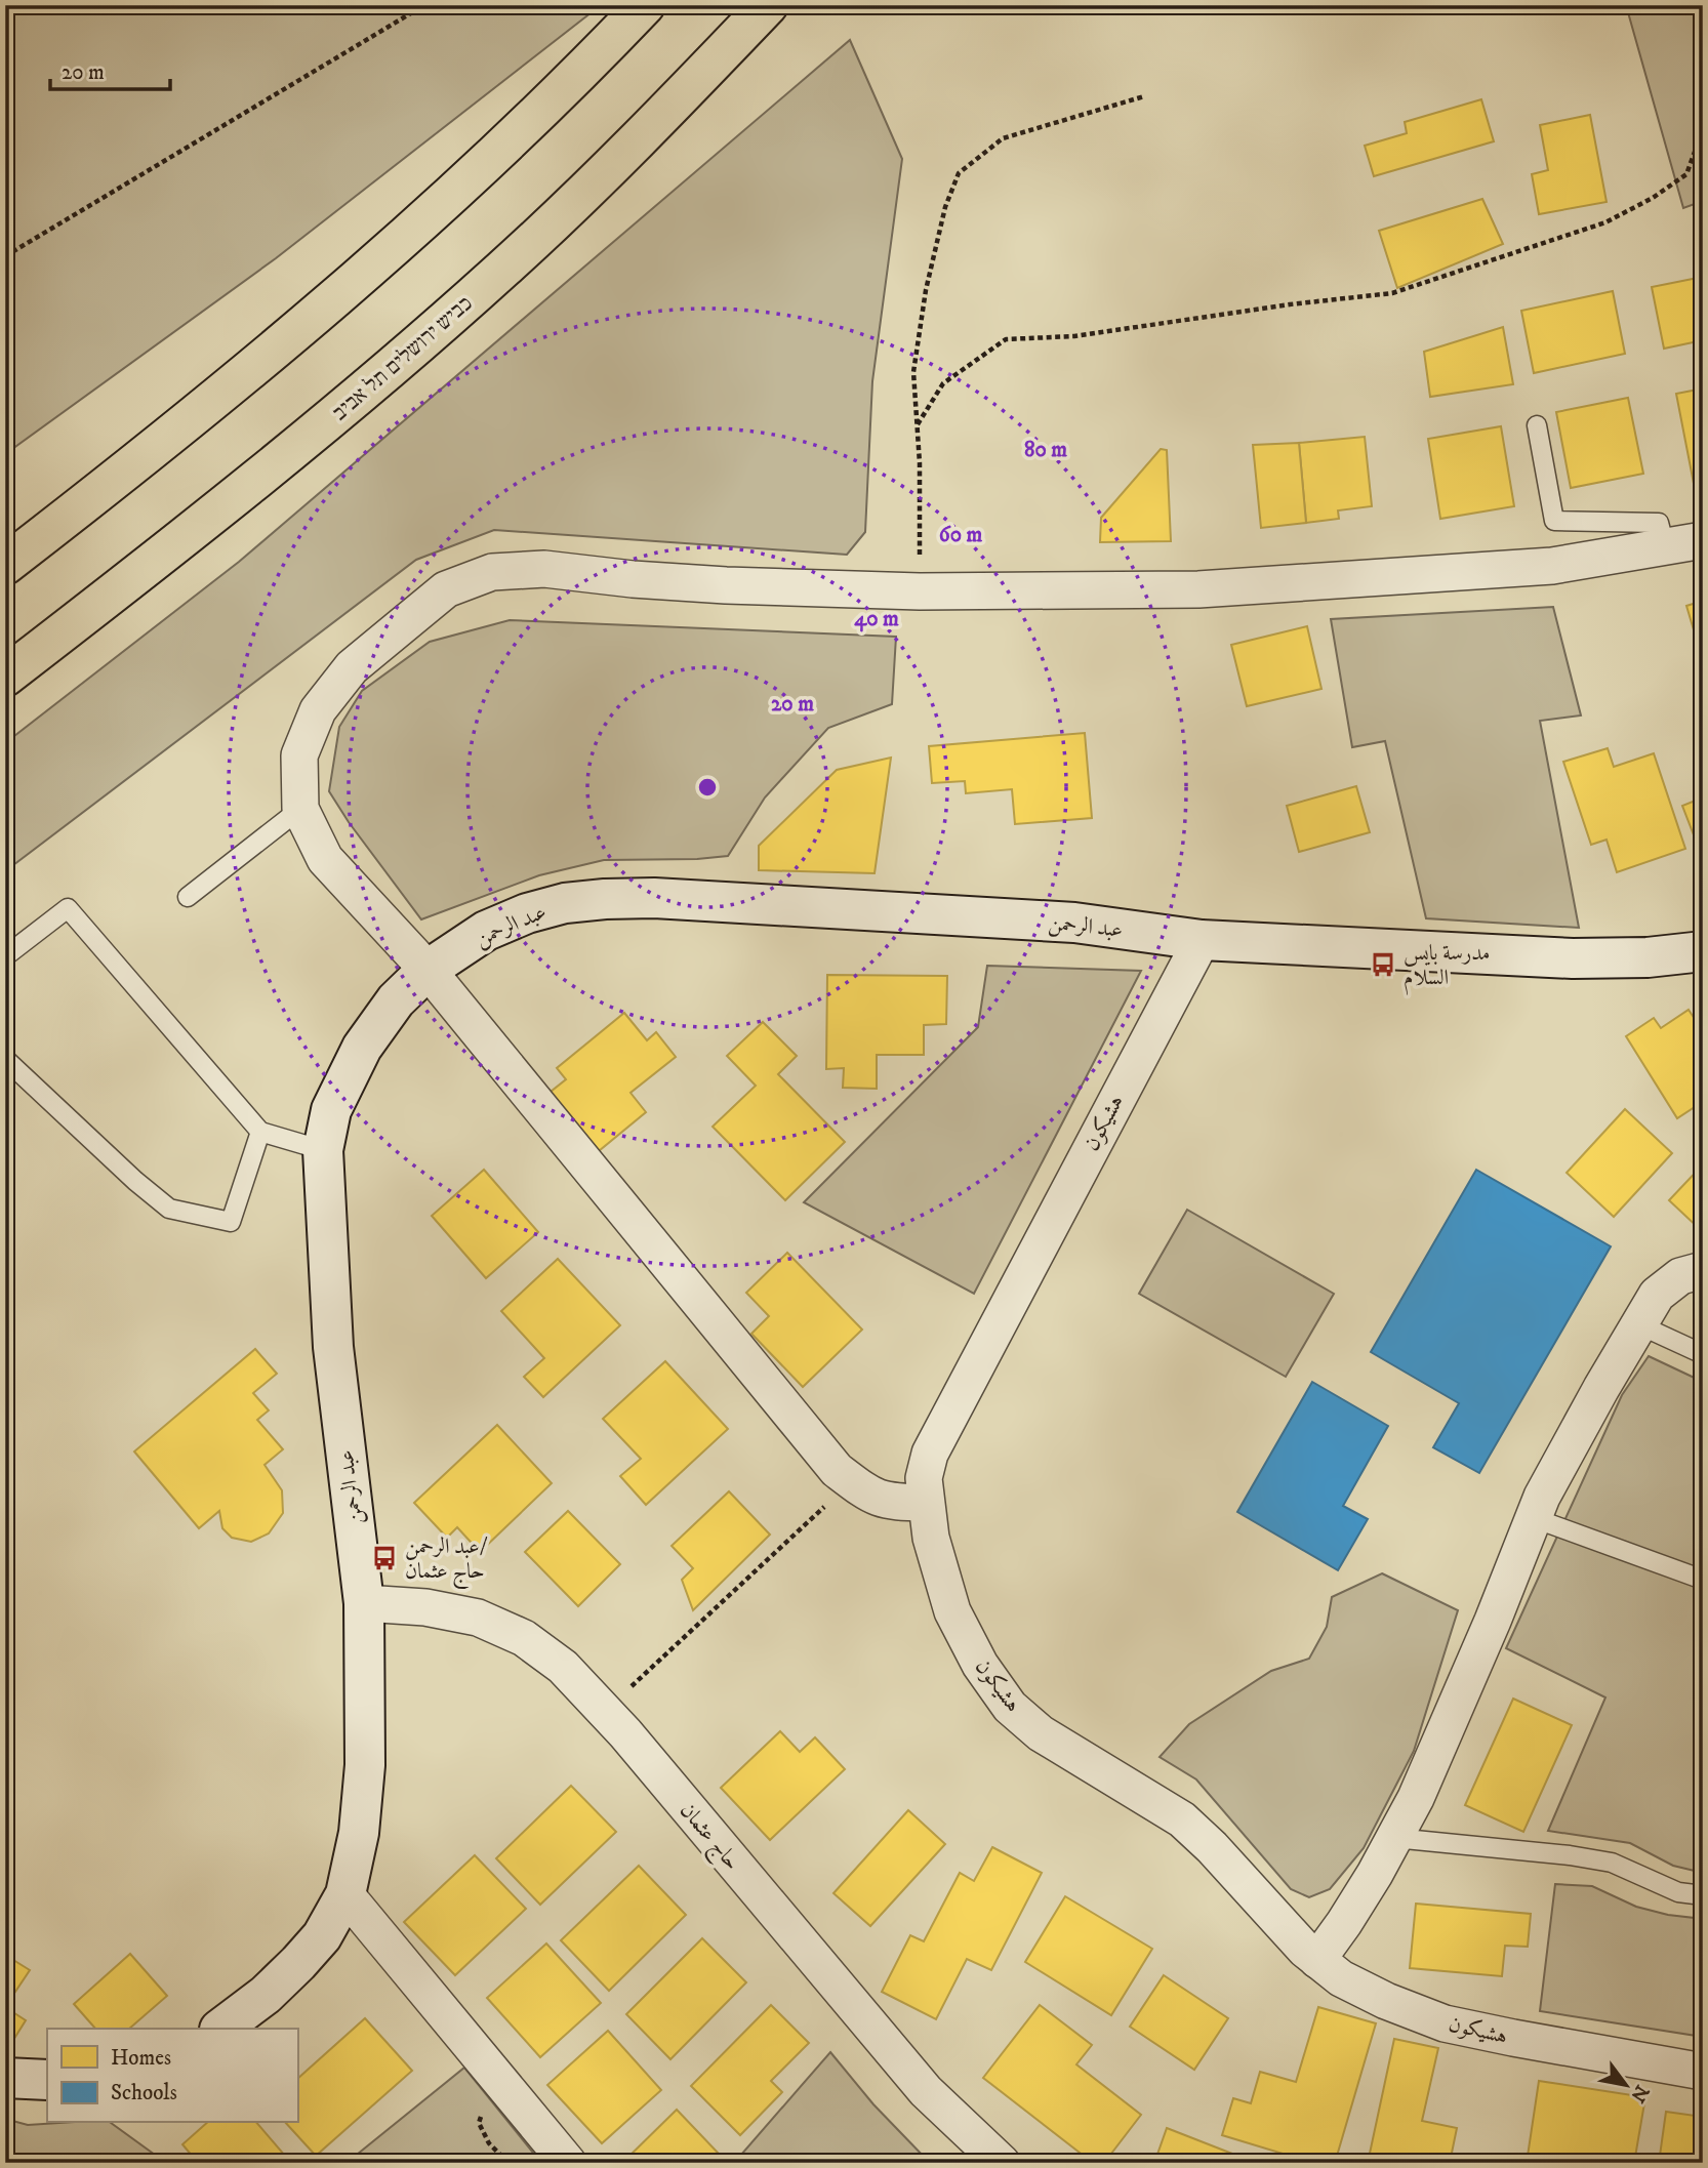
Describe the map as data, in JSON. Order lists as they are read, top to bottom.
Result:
{
  "streets": {
    "highway": ["כביש ירושלים תל אביב"],
    "street": ["عبد الرحمن", "هشيكون", "حاج عثمان"]
  },
  "crossings": [
    ["عبد الرحمن", "هشيكون"],
    ["عبد الرحمن", "حاج عثمان"]
  ],
  "places": {
    "bus stop": ["مدرسة بايس السلام", "عبد الرحمن/ حاج عثمان"]
  },
  "legend": ["Homes", "Schools"],
  "scale_bar": "20 m",
  "north": "bottom right",
  "rings": [
    "80 m",
    "60 m",
    "40 m",
    "20 m"
  ]
}
